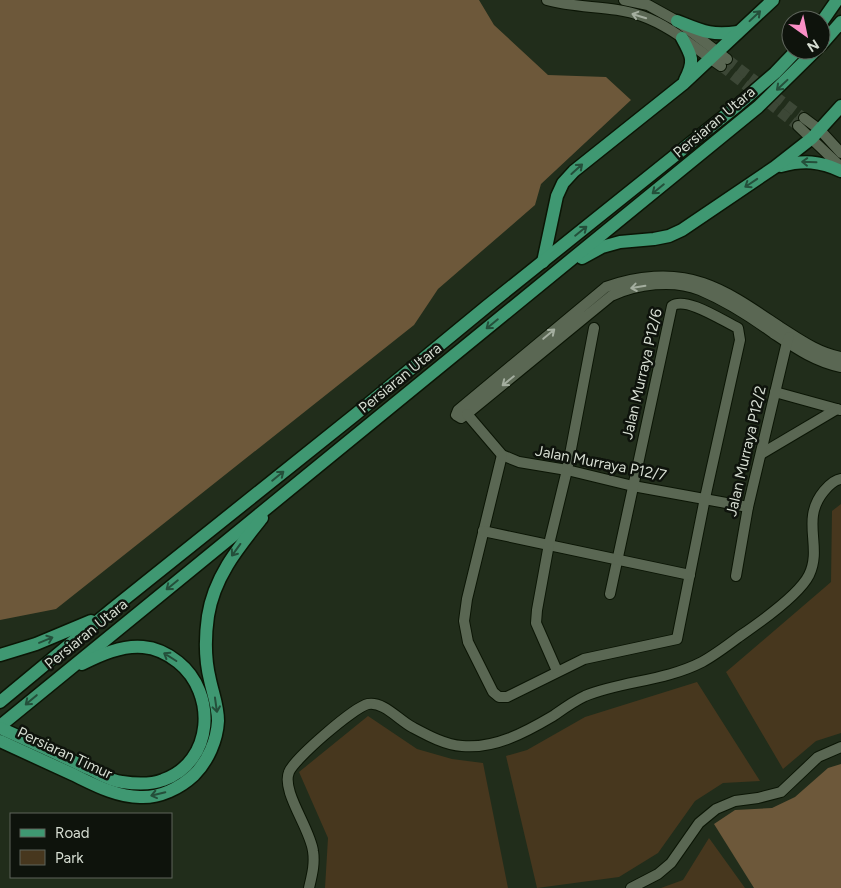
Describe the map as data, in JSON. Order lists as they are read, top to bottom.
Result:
{
  "streets": {
    "main road": ["Persiaran Utara", "Persiaran Timur"],
    "street": ["Jalan Murraya P12/6", "Jalan Murraya P12/2", "Jalan Murraya P12/7"]
  },
  "crossings": [
    ["Persiaran Utara", "Persiaran Timur"],
    ["Jalan Murraya P12/6", "Jalan Murraya P12/7"],
    ["Jalan Murraya P12/2", "Jalan Murraya P12/7"]
  ],
  "legend": ["Road", "Park"],
  "north": "bottom right"
}
